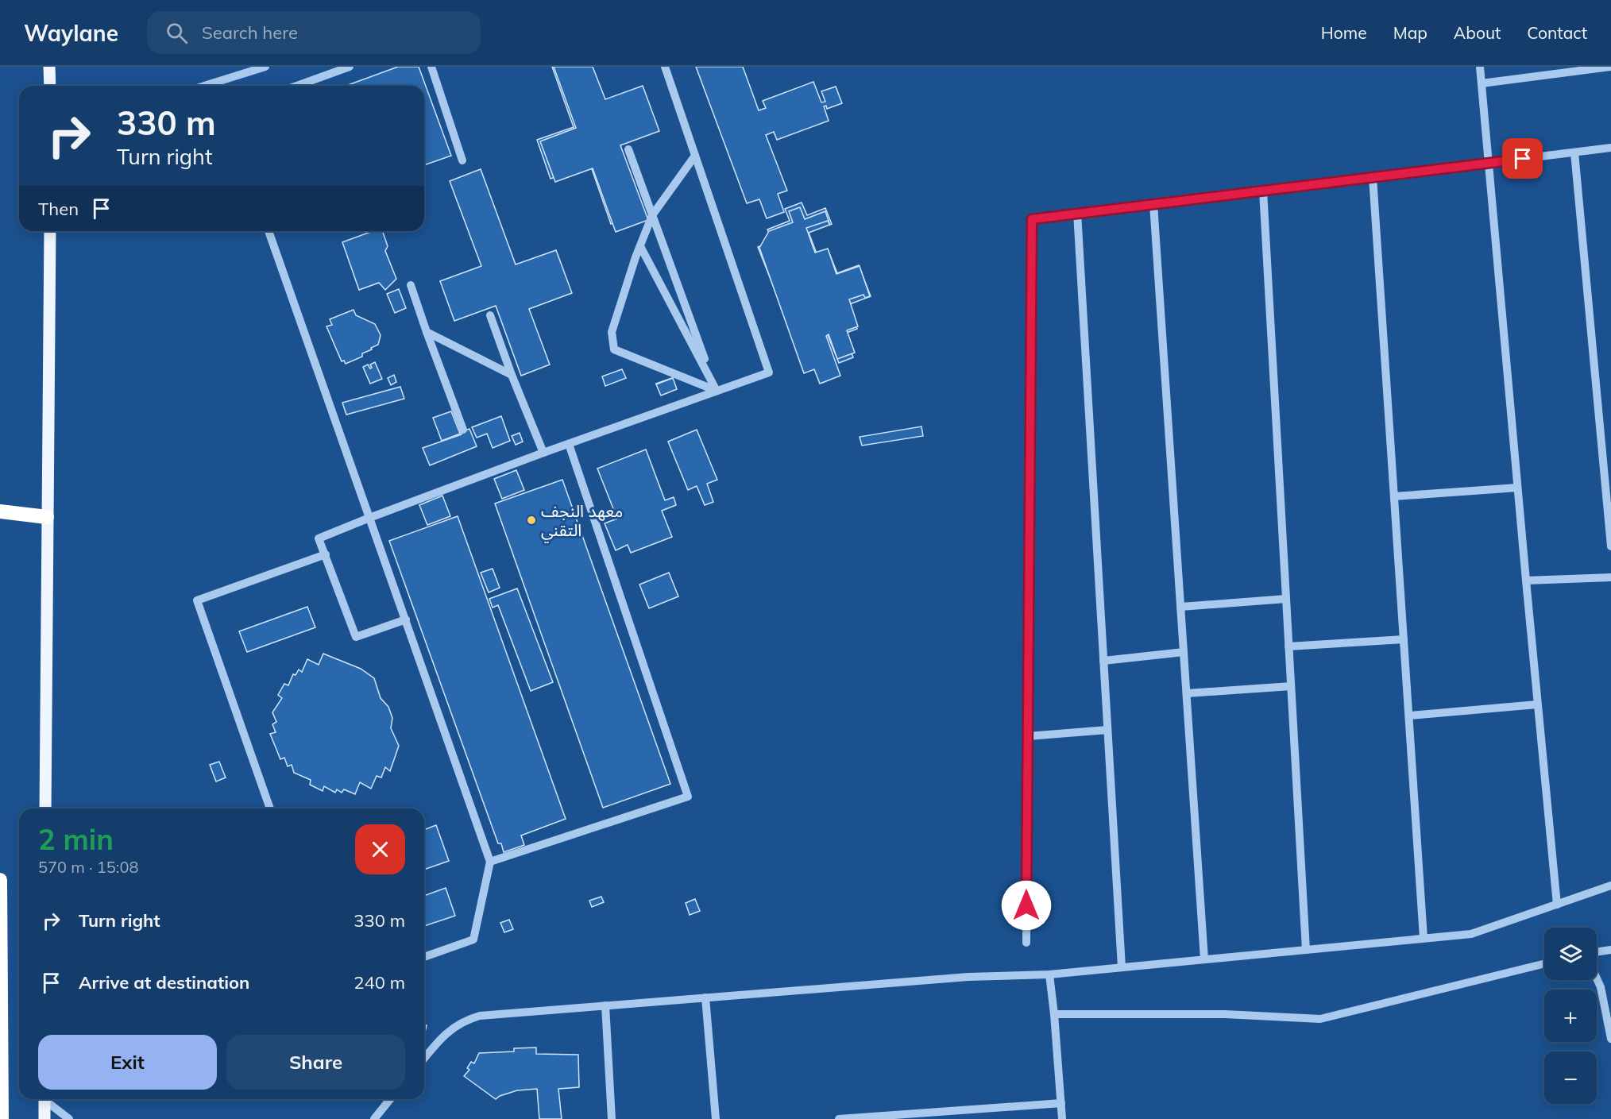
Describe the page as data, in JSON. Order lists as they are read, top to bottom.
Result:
{
  "places": ["معهد النجف التقني"],
  "page": {
    "header": "Waylane",
    "search": "Search here",
    "nav": [
      "Home",
      "Map",
      "About",
      "Contact"
    ],
    "turn": ["330 m", "Turn right"],
    "then": "Then",
    "heading": ["2 min", "570 m · 15:08"],
    "list": [
      {
        "name": "Turn right",
        "value": "330 m"
      },
      {
        "name": "Arrive at destination",
        "value": "240 m"
      }
    ],
    "map_buttons": ["+", "−"],
    "buttons": ["Exit", "Share"]
  }
}
